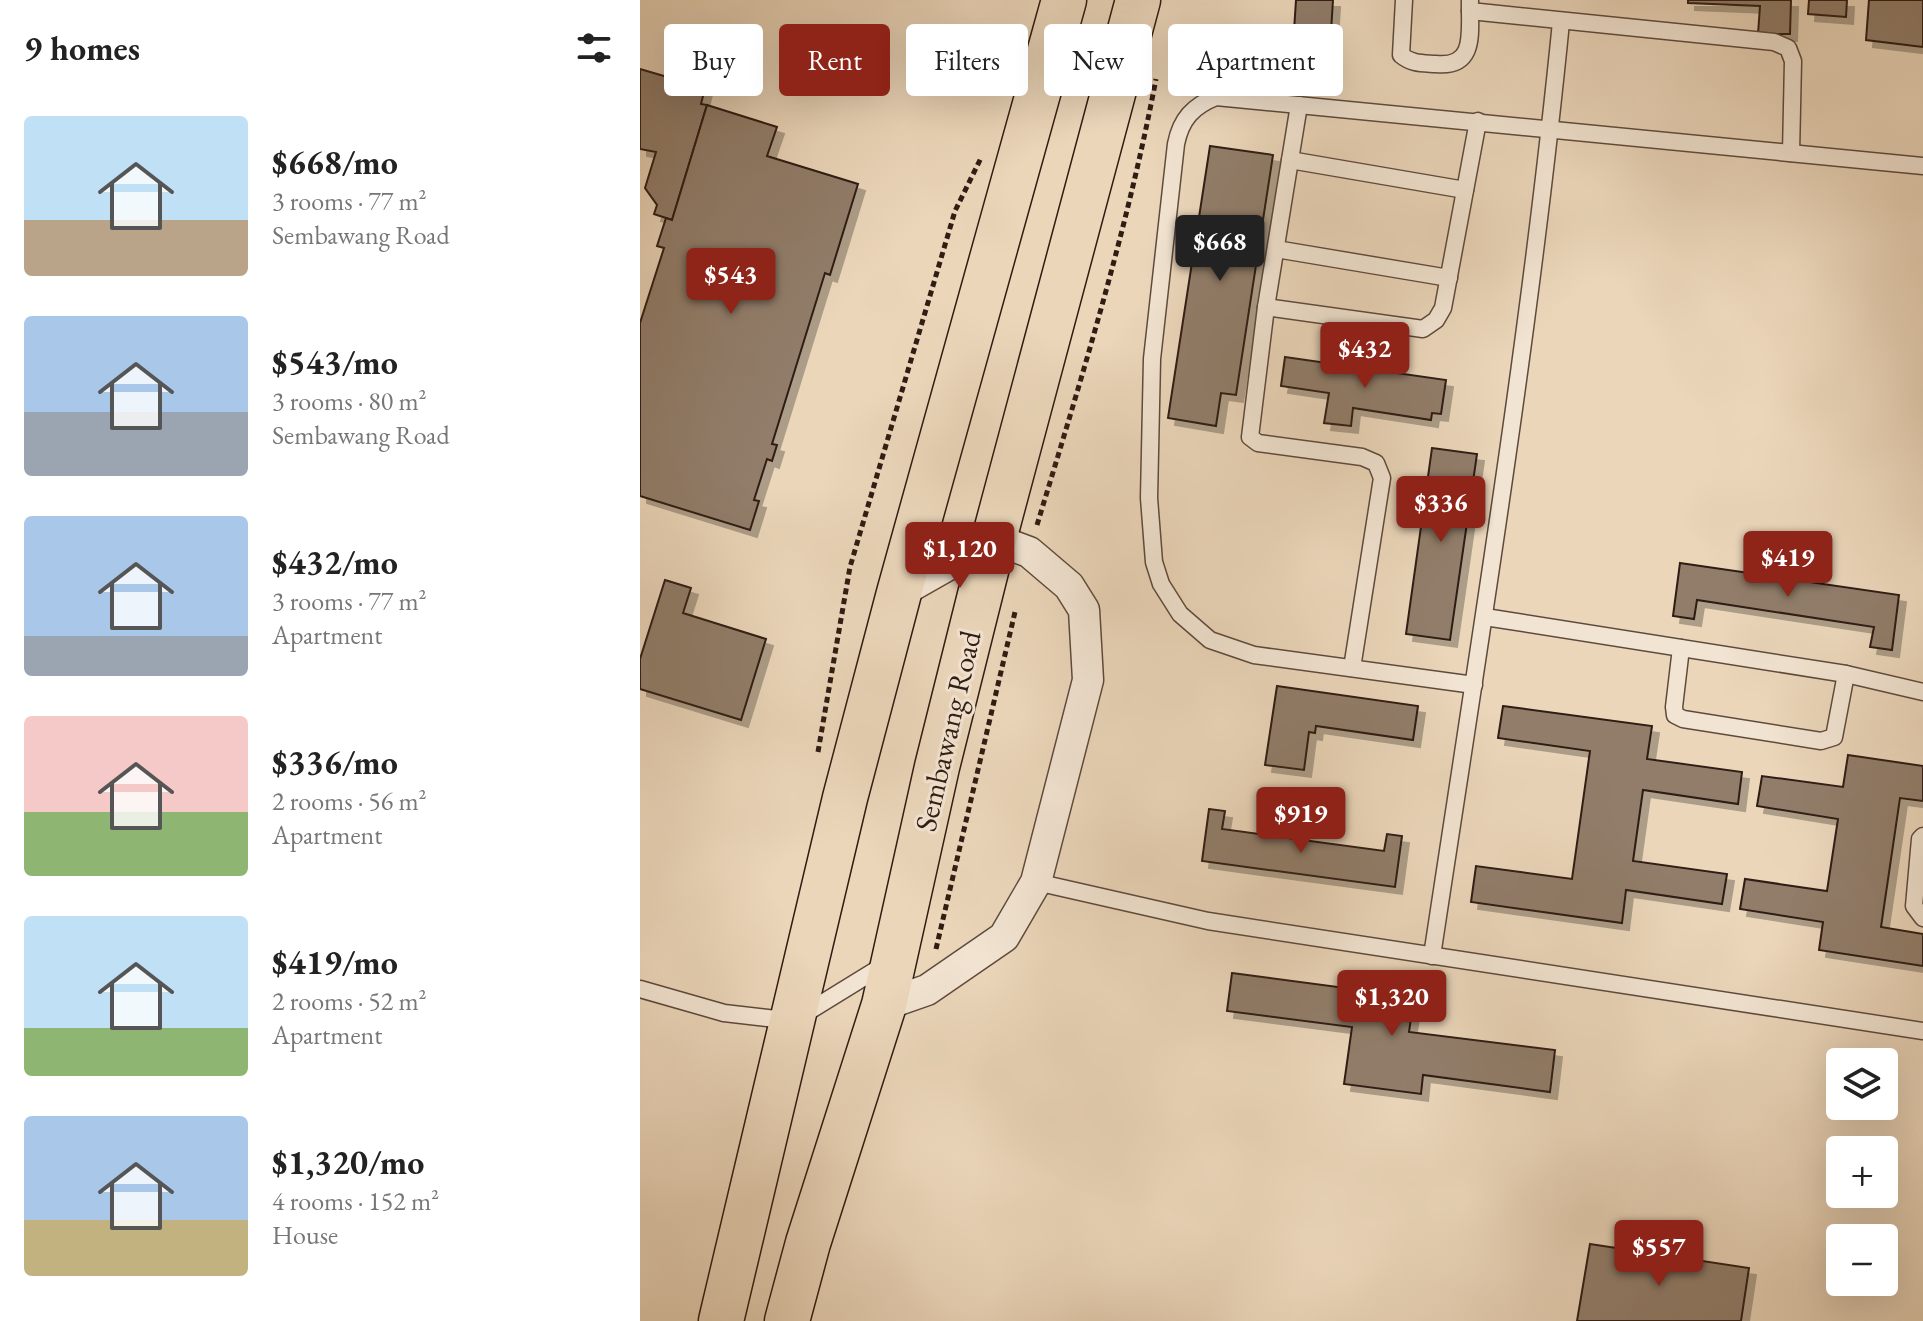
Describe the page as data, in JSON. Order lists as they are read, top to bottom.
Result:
{
  "streets": {
    "main road": ["Sembawang Road"]
  },
  "page": {
    "heading": "9 homes",
    "chip": [
      "Buy",
      "Rent",
      "Filters",
      "New",
      "Apartment"
    ],
    "list": [
      {
        "name": "$668/mo",
        "note": "3 rooms · 77 m² · Sembawang Road"
      },
      {
        "name": "$543/mo",
        "note": "3 rooms · 80 m² · Sembawang Road"
      },
      {
        "name": "$432/mo",
        "note": "3 rooms · 77 m² · Apartment"
      },
      {
        "name": "$336/mo",
        "note": "2 rooms · 56 m² · Apartment"
      },
      {
        "name": "$419/mo",
        "note": "2 rooms · 52 m² · Apartment"
      },
      {
        "name": "$1,320/mo",
        "note": "4 rooms · 152 m² · House"
      }
    ],
    "price": [
      "$668",
      "$543",
      "$432",
      "$336",
      "$1,120",
      "$419",
      "$919",
      "$1,320",
      "$557"
    ],
    "map_buttons": ["+", "−"]
  }
}
